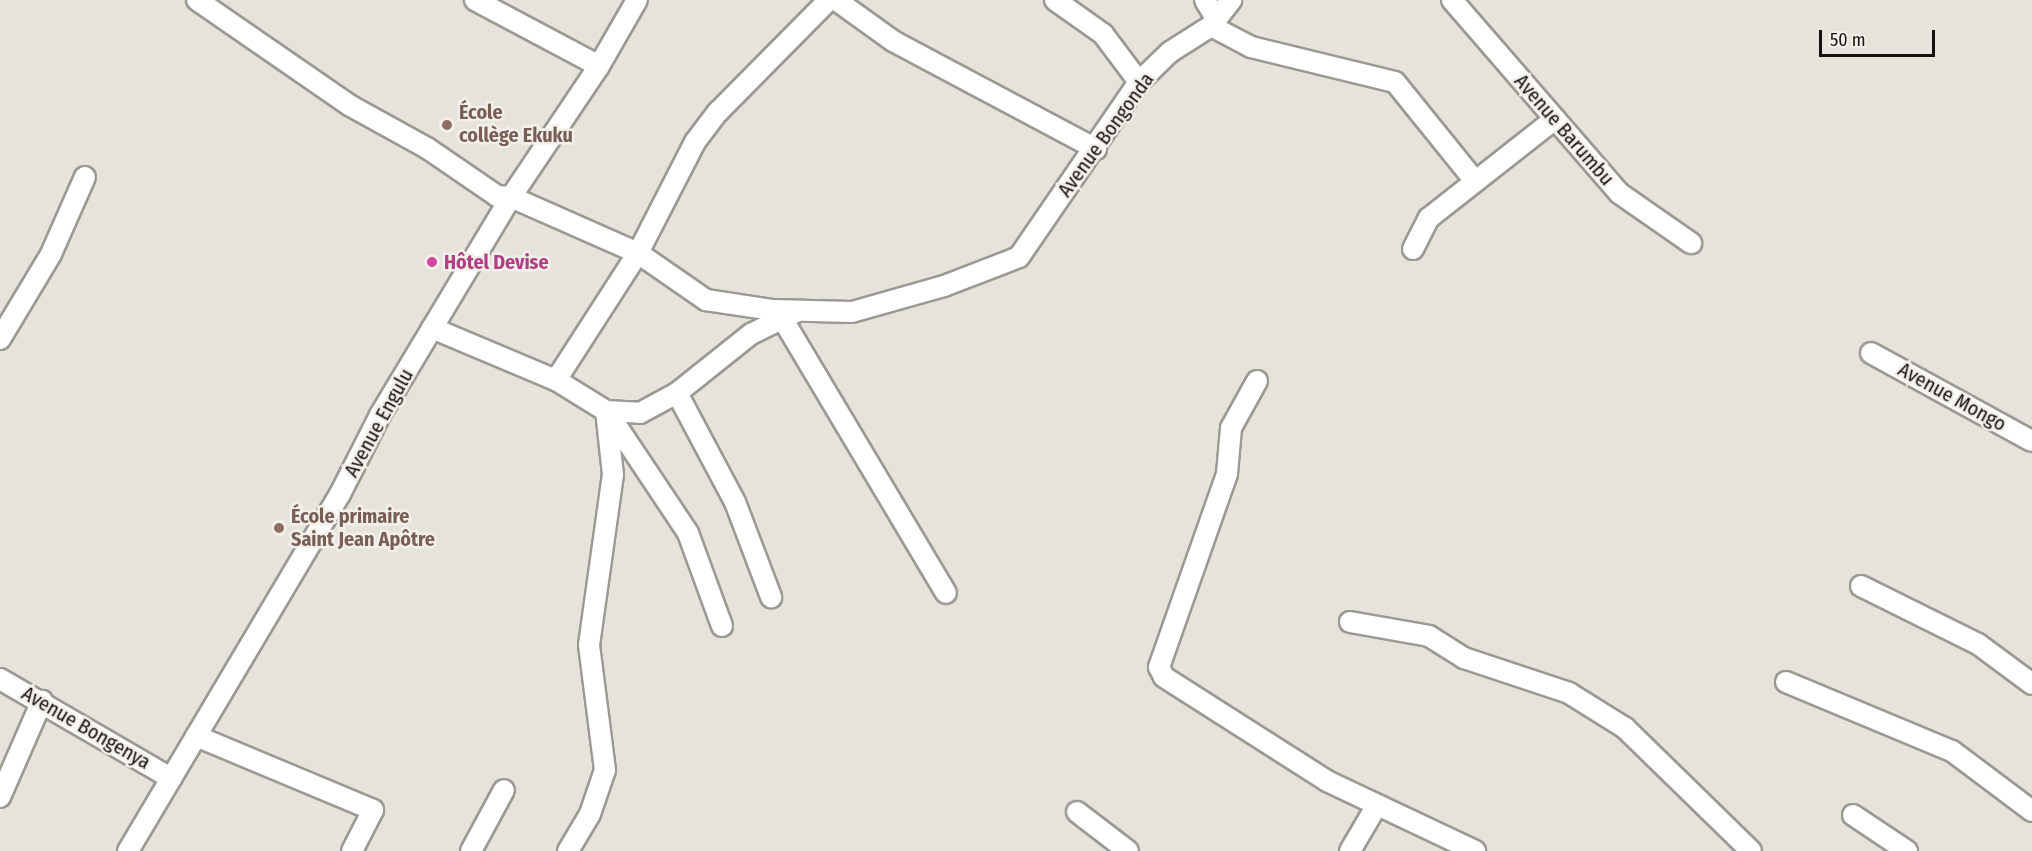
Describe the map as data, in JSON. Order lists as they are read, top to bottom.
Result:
{
  "streets": {
    "street": [
      "Avenue Barumbu",
      "Avenue Bongonda",
      "Avenue Mongo",
      "Avenue Engulu",
      "Avenue Bongenya"
    ]
  },
  "crossings": [
    ["Avenue Engulu", "Avenue Bongenya"]
  ],
  "places": ["École collège Ekuku", "Hôtel Devise", "École primaire Saint Jean Apôtre"],
  "scale_bar": "50 m"
}
